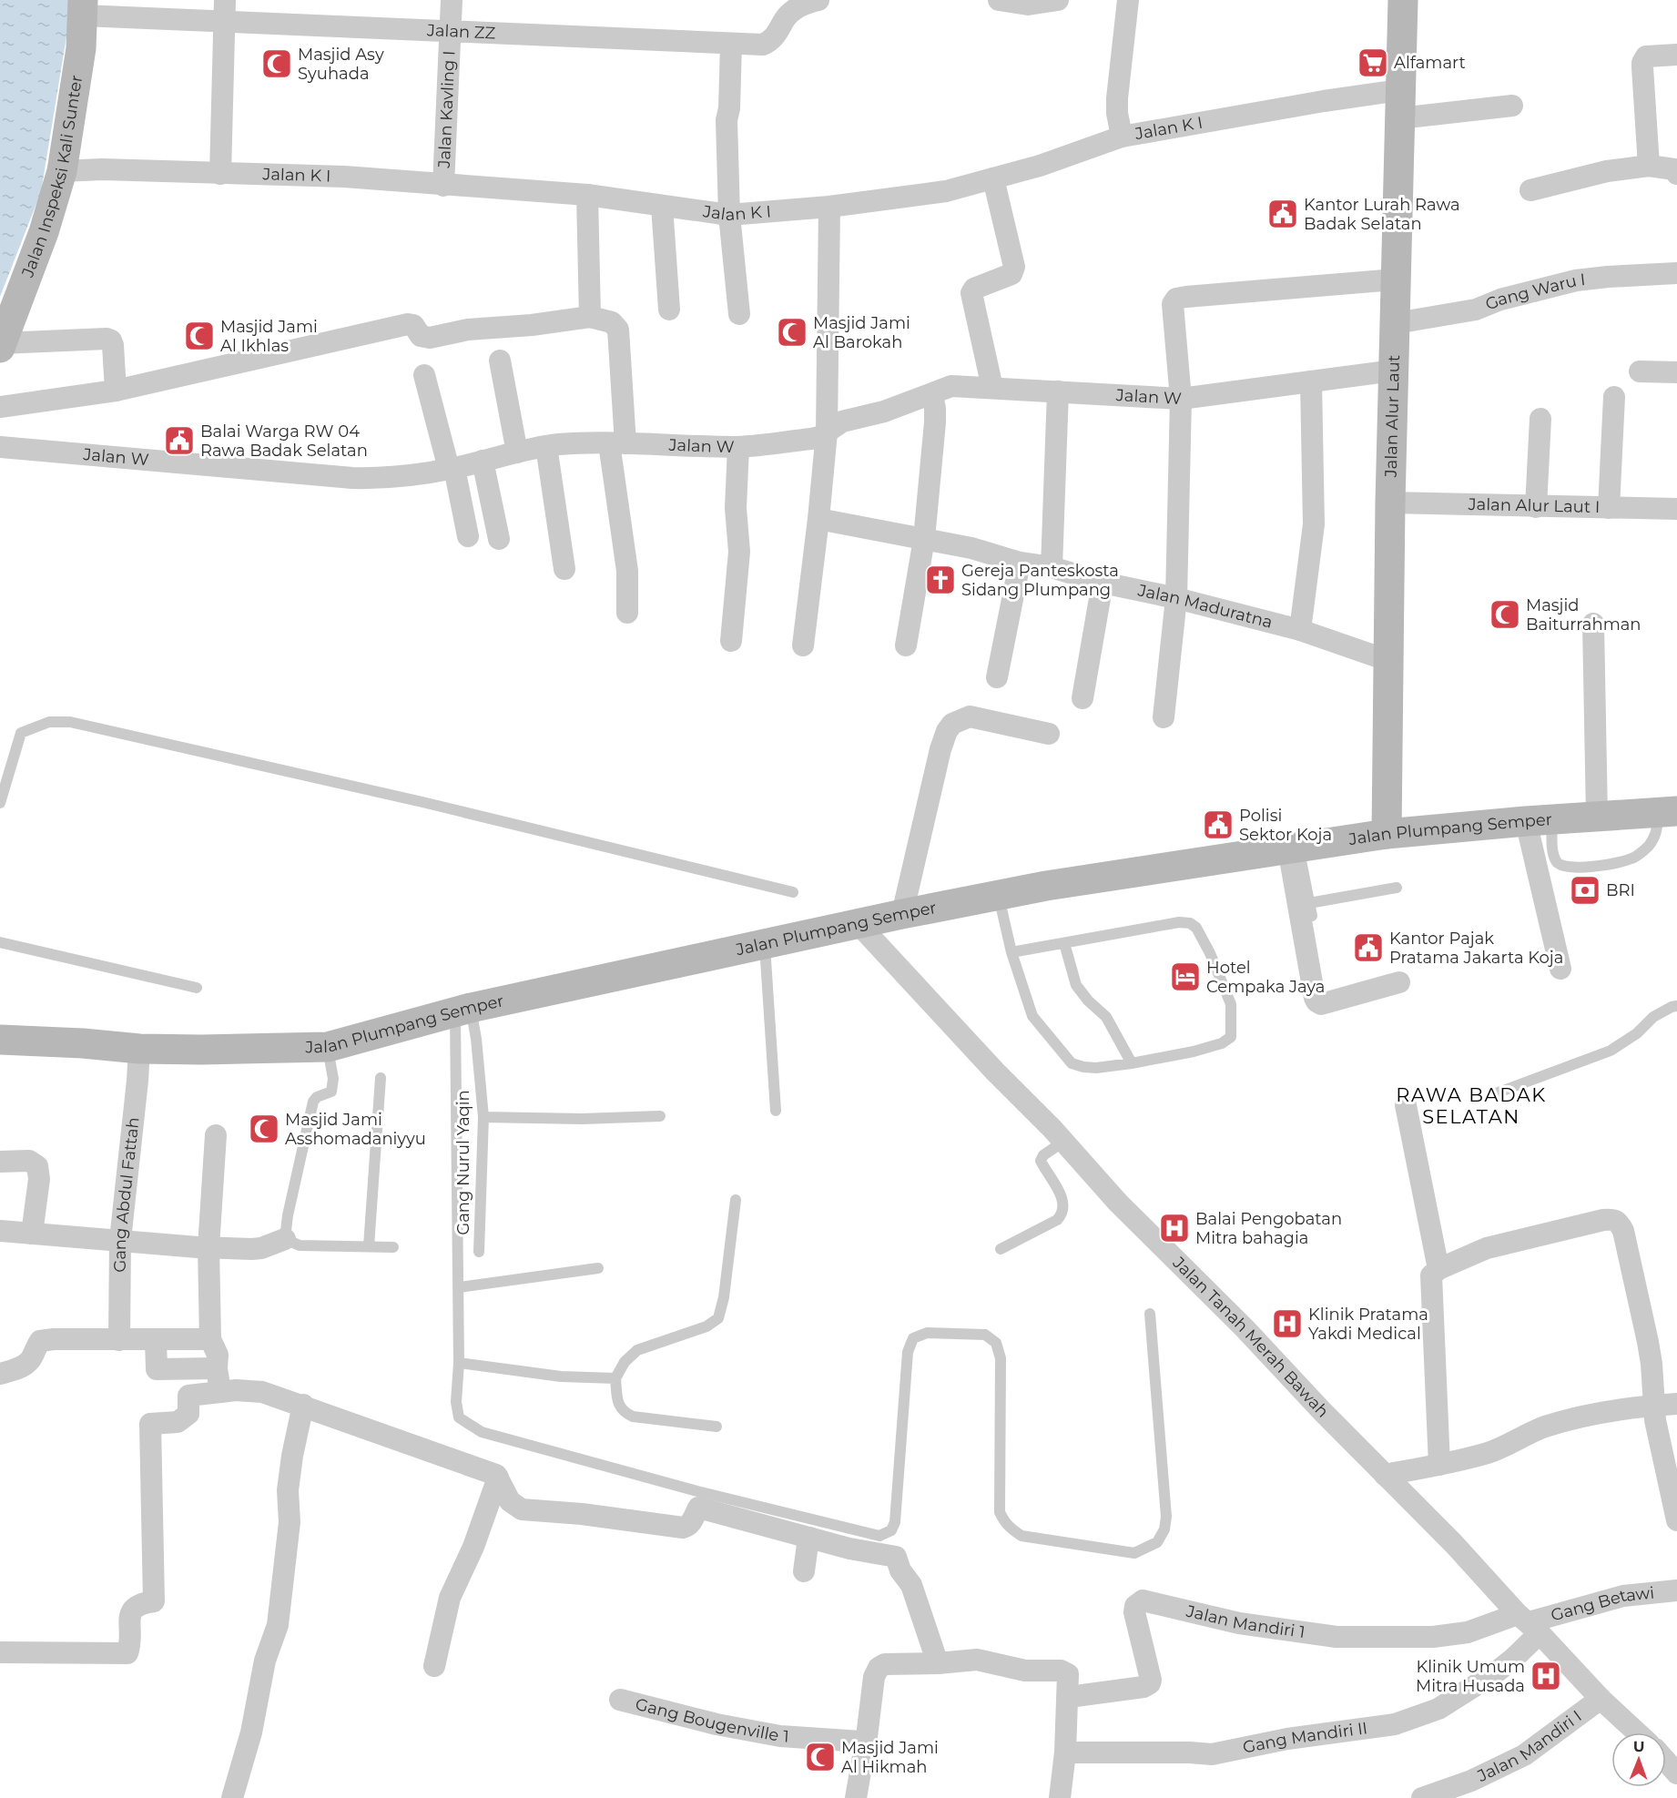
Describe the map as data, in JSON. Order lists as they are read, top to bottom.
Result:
{
  "streets": {
    "main road": ["Jalan Inspeksi Kali Sunter", "Jalan Alur Laut", "Jalan Plumpang Semper"],
    "street": [
      "Jalan ZZ",
      "Jalan Kavling I",
      "Jalan K I",
      "Gang Waru I",
      "Jalan W",
      "Jalan Alur Laut I",
      "Jalan Maduratna",
      "Gang Abdul Fattah",
      "Jalan Tanah Merah Bawah",
      "Gang Betawi",
      "Jalan Mandiri 1",
      "Gang Bougenville 1",
      "Gang Mandiri II",
      "Jalan Mandiri I"
    ],
    "lane": ["Gang Nurul Yaqin"]
  },
  "crossings": [
    ["Jalan ZZ", "Jalan Kavling I"],
    ["Jalan ZZ", "Jalan Inspeksi Kali Sunter"],
    ["Jalan Kavling I", "Jalan K I"],
    ["Jalan K I", "Jalan Inspeksi Kali Sunter"],
    ["Jalan K I", "Jalan Alur Laut"],
    ["Gang Waru I", "Jalan Alur Laut"],
    ["Jalan W", "Jalan Alur Laut"],
    ["Jalan Alur Laut", "Jalan Alur Laut I"],
    ["Jalan Alur Laut", "Jalan Maduratna"],
    ["Jalan Alur Laut", "Jalan Plumpang Semper"],
    ["Jalan Plumpang Semper", "Gang Nurul Yaqin"],
    ["Jalan Plumpang Semper", "Gang Abdul Fattah"],
    ["Jalan Plumpang Semper", "Jalan Tanah Merah Bawah"],
    ["Jalan Tanah Merah Bawah", "Gang Betawi"],
    ["Jalan Tanah Merah Bawah", "Jalan Mandiri 1"],
    ["Jalan Tanah Merah Bawah", "Gang Mandiri II"],
    ["Jalan Tanah Merah Bawah", "Jalan Mandiri I"],
    ["Gang Betawi", "Jalan Mandiri 1"],
    ["Gang Betawi", "Gang Mandiri II"],
    ["Jalan Mandiri 1", "Gang Mandiri II"]
  ],
  "districts": ["RAWA BADAK SELATAN"],
  "places": {
    "supermarket": ["Alfamart"],
    "mosque": [
      "Masjid Asy Syuhada",
      "Masjid Jami Al Barokah",
      "Masjid Jami Al Ikhlas",
      "Masjid Baiturrahman",
      "Masjid Jami Asshomadaniyyu",
      "Masjid Jami Al Hikmah"
    ],
    "public building": [
      "Kantor Lurah Rawa Badak Selatan",
      "Balai Warga RW 04 Rawa Badak Selatan",
      "Polisi Sektor Koja",
      "Kantor Pajak Pratama Jakarta Koja"
    ],
    "church": ["Gereja Panteskosta Sidang Plumpang"],
    "bank": ["BRI"],
    "hotel": ["Hotel Cempaka Jaya"],
    "hospital": ["Balai Pengobatan Mitra bahagia", "Klinik Pratama Yakdi Medical", "Klinik Umum Mitra Husada"]
  },
  "north": "top"
}
